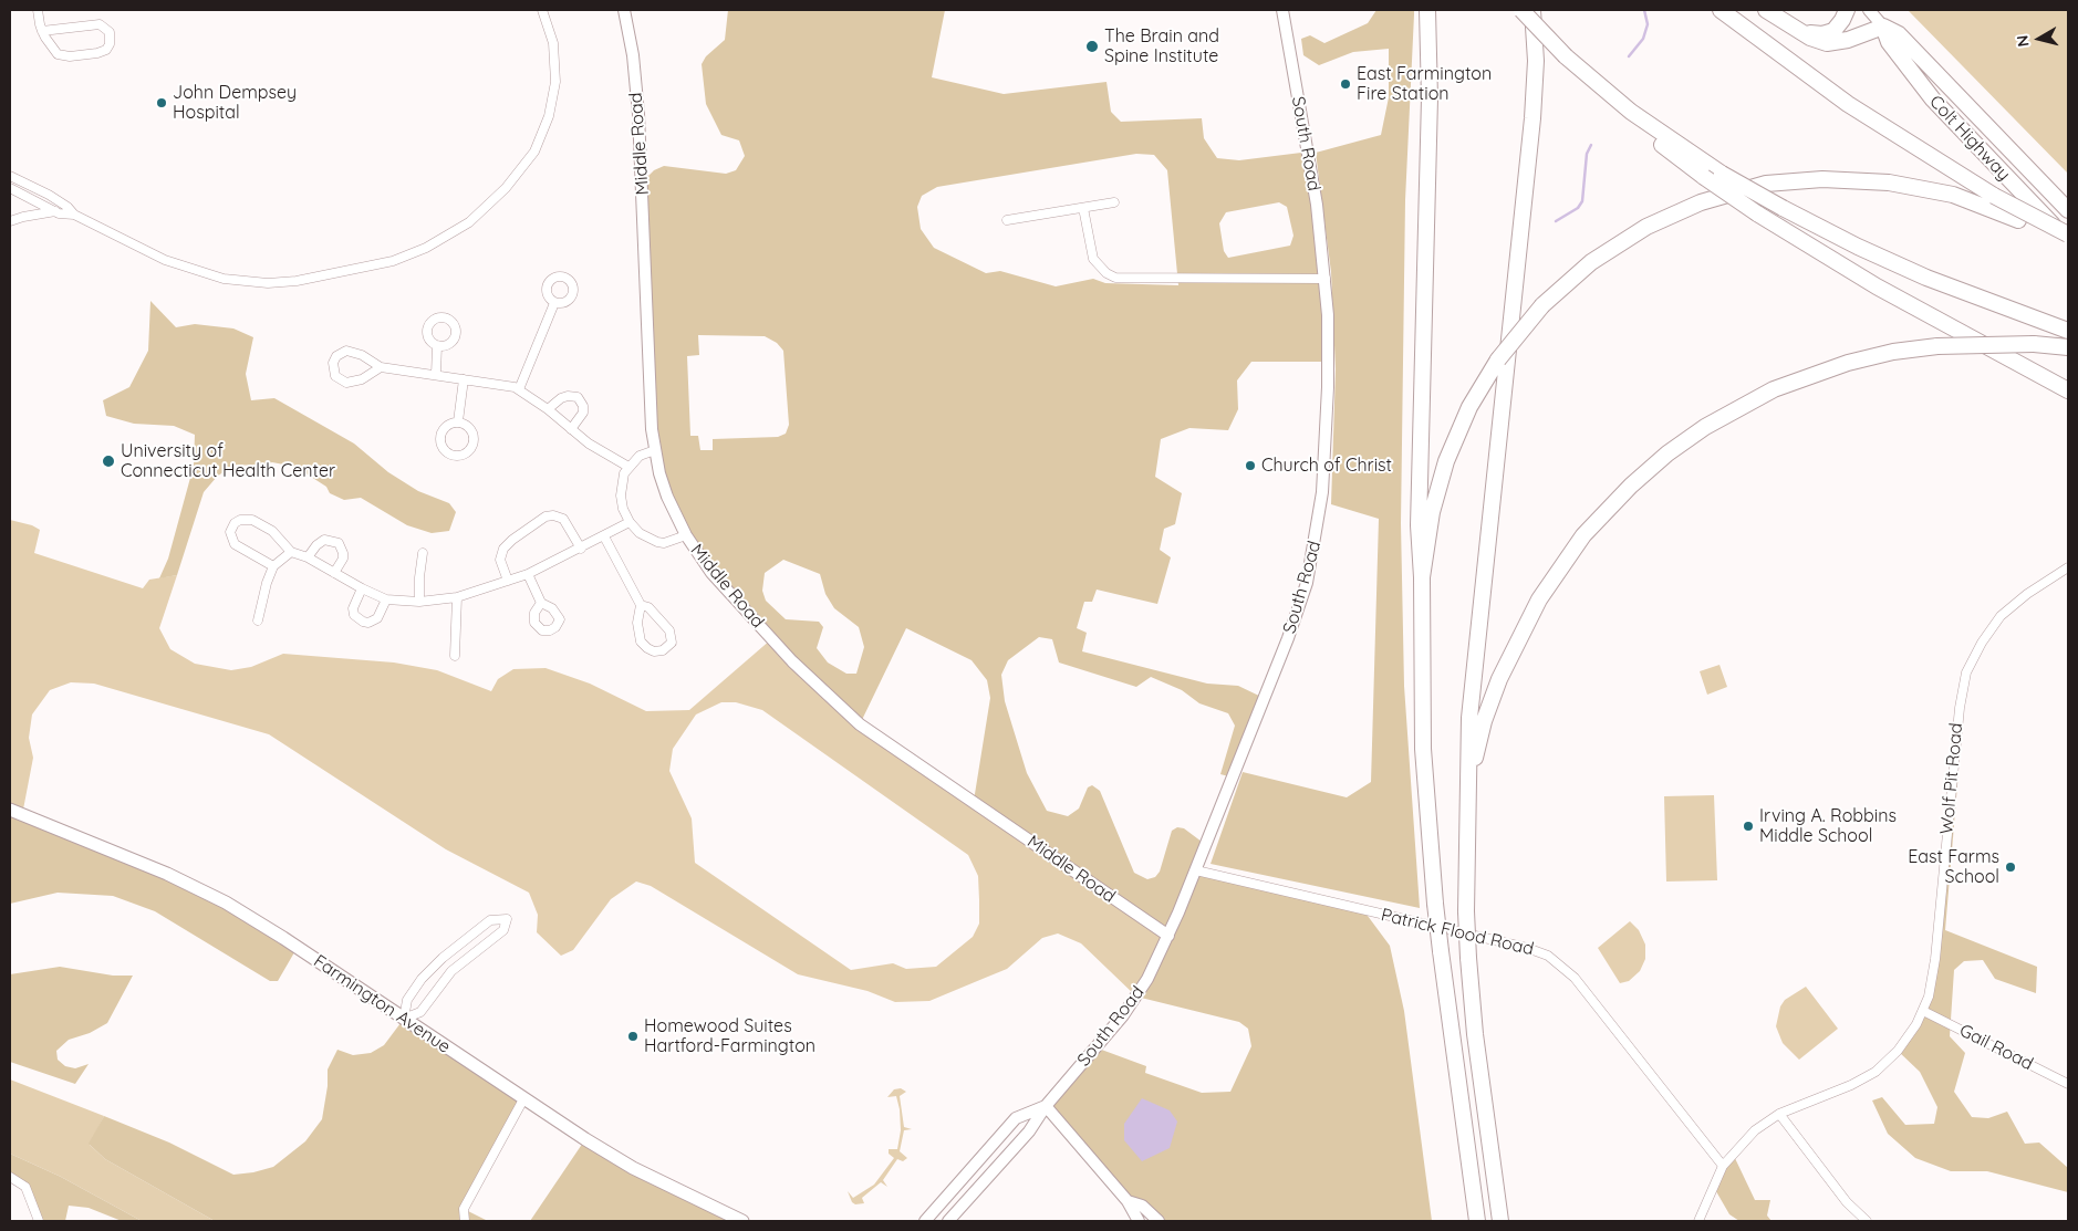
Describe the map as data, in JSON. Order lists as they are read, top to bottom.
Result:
{
  "streets": {
    "highway": ["Colt Highway"],
    "main road": ["Middle Road", "South Road", "Farmington Avenue"],
    "street": ["Wolf Pit Road", "Patrick Flood Road", "Gail Road"]
  },
  "crossings": [
    ["Middle Road", "South Road"],
    ["South Road", "Patrick Flood Road"],
    ["Wolf Pit Road", "Patrick Flood Road"],
    ["Wolf Pit Road", "Gail Road"]
  ],
  "places": [
    "The Brain and Spine Institute",
    "East Farmington Fire Station",
    "John Dempsey Hospital",
    "University of Connecticut Health Center",
    "Church of Christ",
    "Irving A. Robbins Middle School",
    "East Farms School",
    "Homewood Suites Hartford-Farmington"
  ],
  "north": "left"
}
